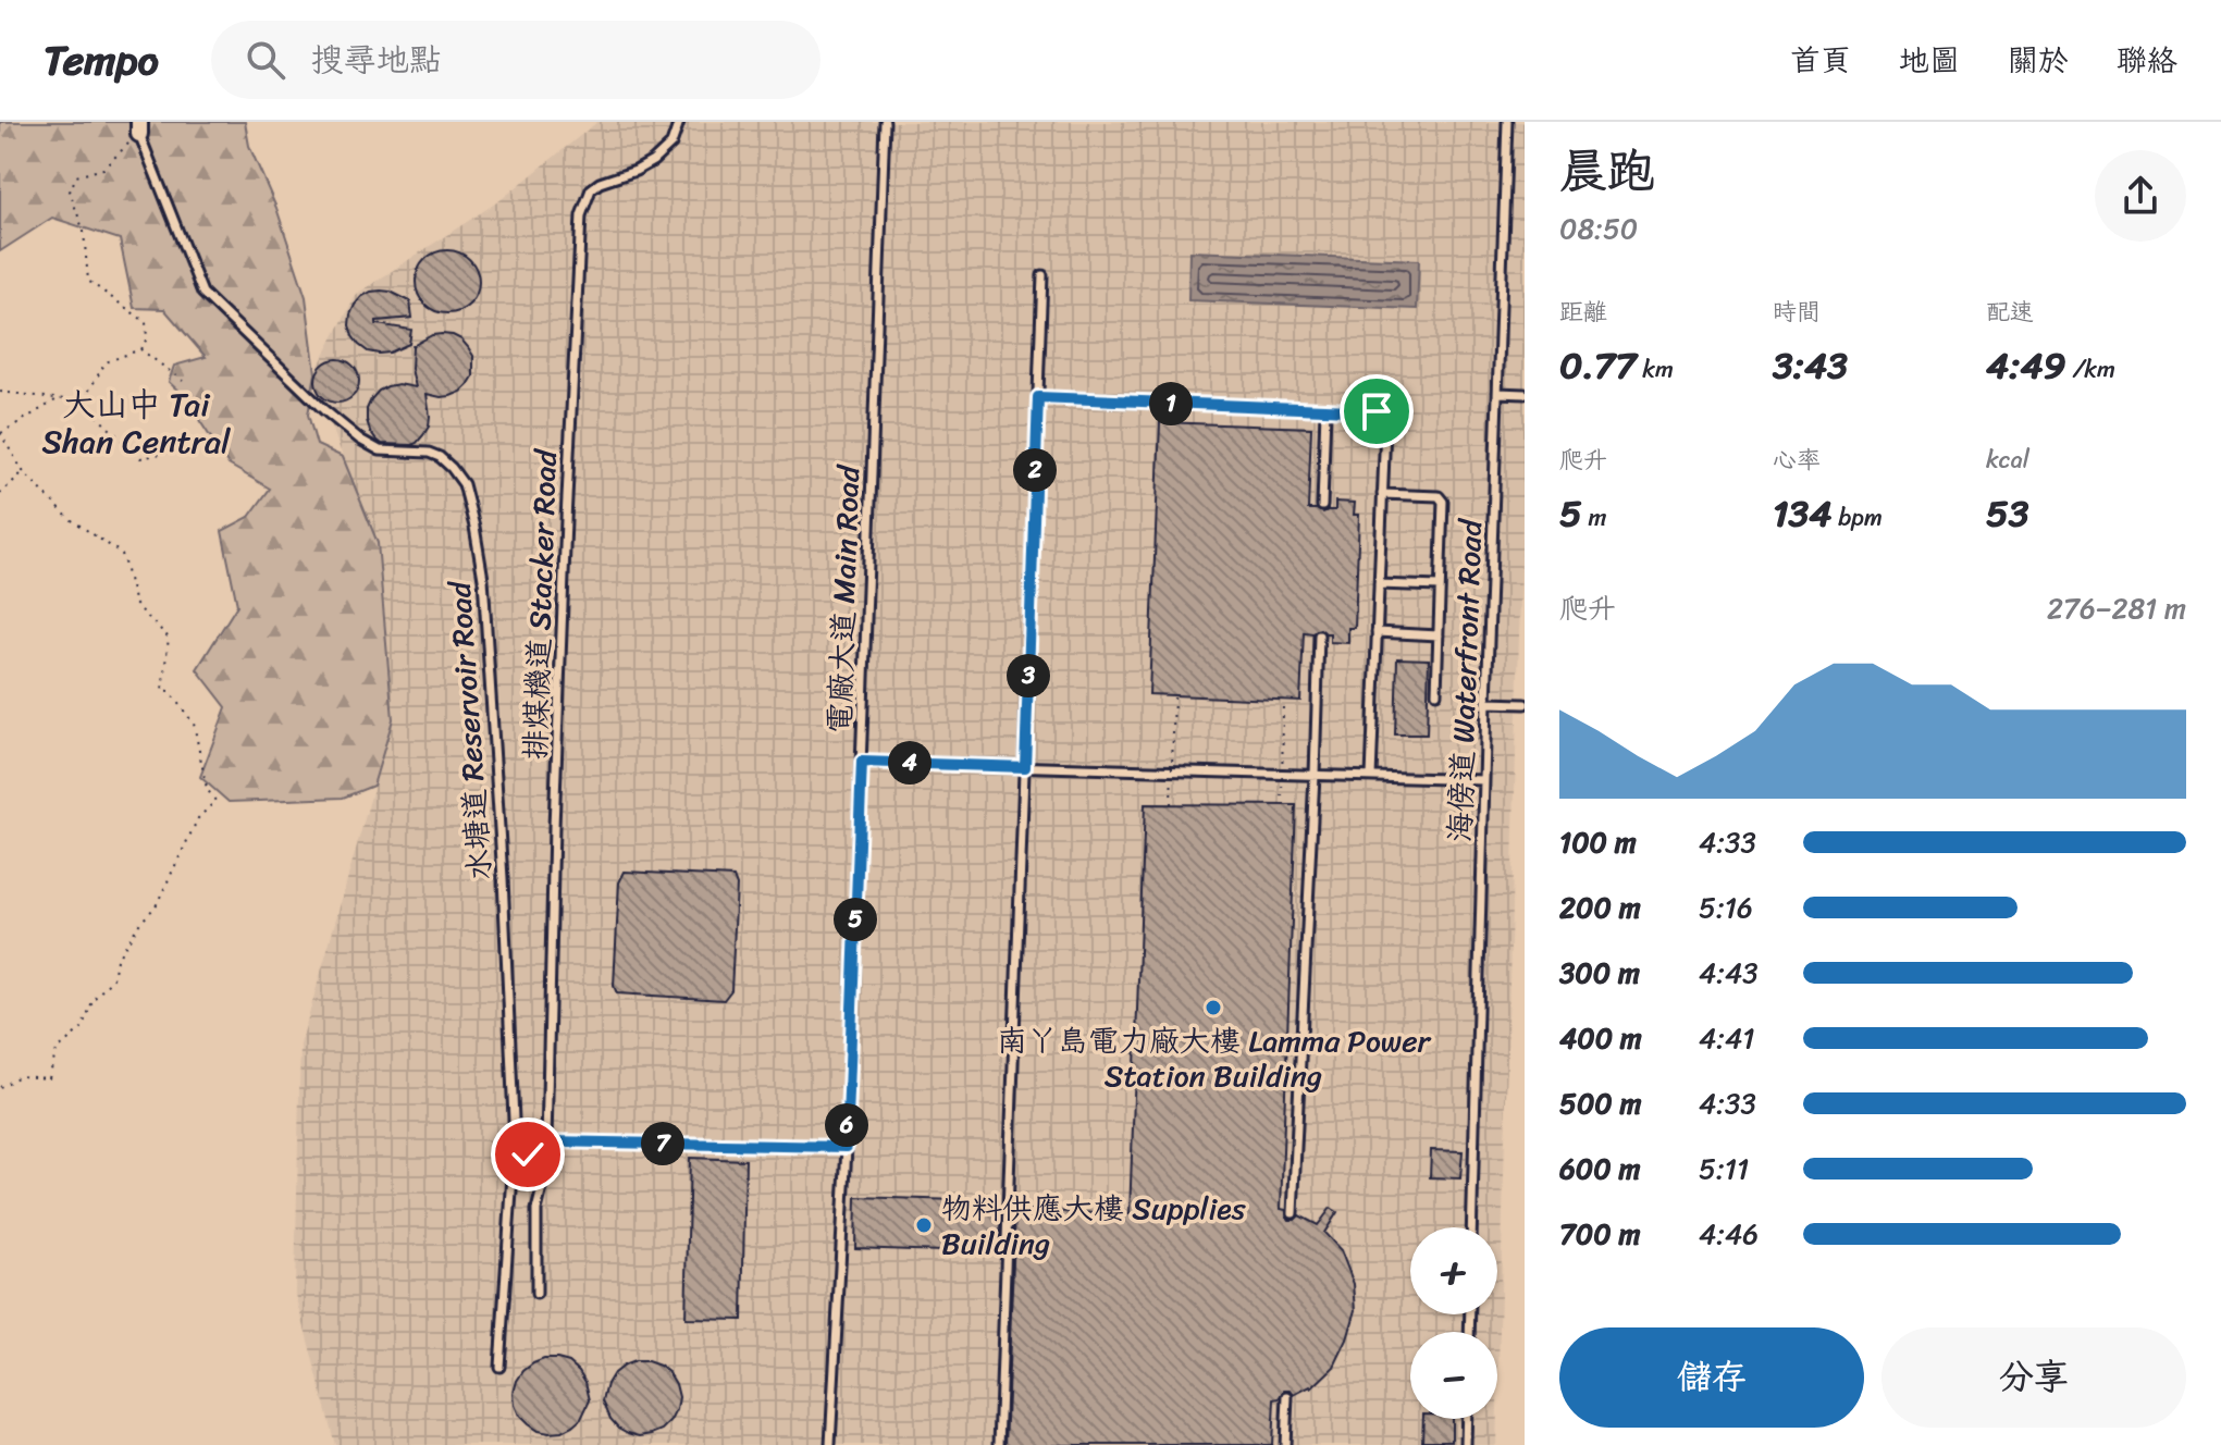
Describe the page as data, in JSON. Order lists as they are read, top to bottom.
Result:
{
  "streets": {
    "lane": [
      "電廠大道 Main Road",
      "排煤機道 Stacker Road",
      "海傍道 Waterfront Road",
      "水塘道 Reservoir Road"
    ]
  },
  "districts": ["大山中 Tai Shan Central"],
  "places": ["南丫島電力廠大樓 Lamma Power Station Building", "物料供應大樓 Supplies Building"],
  "page": {
    "header": "Tempo",
    "search": "搜尋地點",
    "nav": [
      "首頁",
      "地圖",
      "關於",
      "聯絡"
    ],
    "heading": ["晨跑", "08:50"],
    "stats": [
      ["距離", "0.77 km"],
      ["時間", "3:43"],
      ["配速", "4:49 /km"],
      ["爬升", "5 m"],
      ["心率", "134 bpm"],
      ["kcal", "53"]
    ],
    "pins": [
      "1",
      "2",
      "3",
      "4",
      "5",
      "6",
      "7"
    ],
    "chart": ["爬升", "276–281 m"],
    "list": [
      {
        "name": "100 m",
        "note": "4:33"
      },
      {
        "name": "200 m",
        "note": "5:16"
      },
      {
        "name": "300 m",
        "note": "4:43"
      },
      {
        "name": "400 m",
        "note": "4:41"
      },
      {
        "name": "500 m",
        "note": "4:33"
      },
      {
        "name": "600 m",
        "note": "5:11"
      },
      {
        "name": "700 m",
        "note": "4:46"
      }
    ],
    "map_buttons": ["+", "−"],
    "buttons": ["儲存", "分享"]
  }
}
